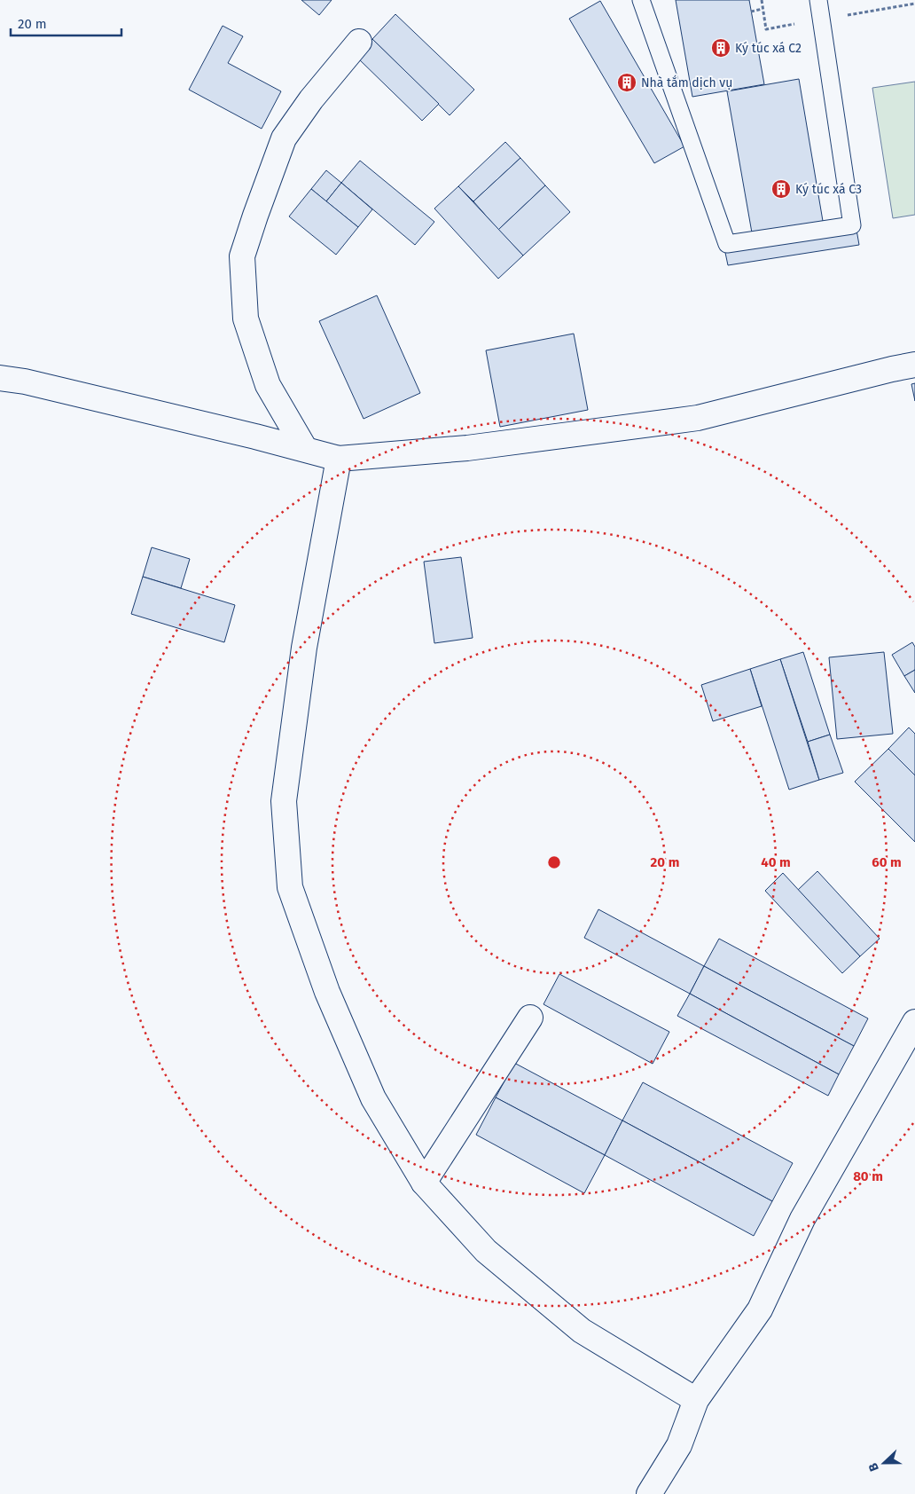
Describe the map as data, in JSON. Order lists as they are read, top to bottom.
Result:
{
  "places": {
    "building": ["Ký túc xá C2", "Nhà tắm dịch vụ", "Ký túc xá C3"]
  },
  "scale_bar": "20 m",
  "north": "left",
  "rings": [
    "20 m",
    "40 m",
    "60 m",
    "80 m"
  ]
}
